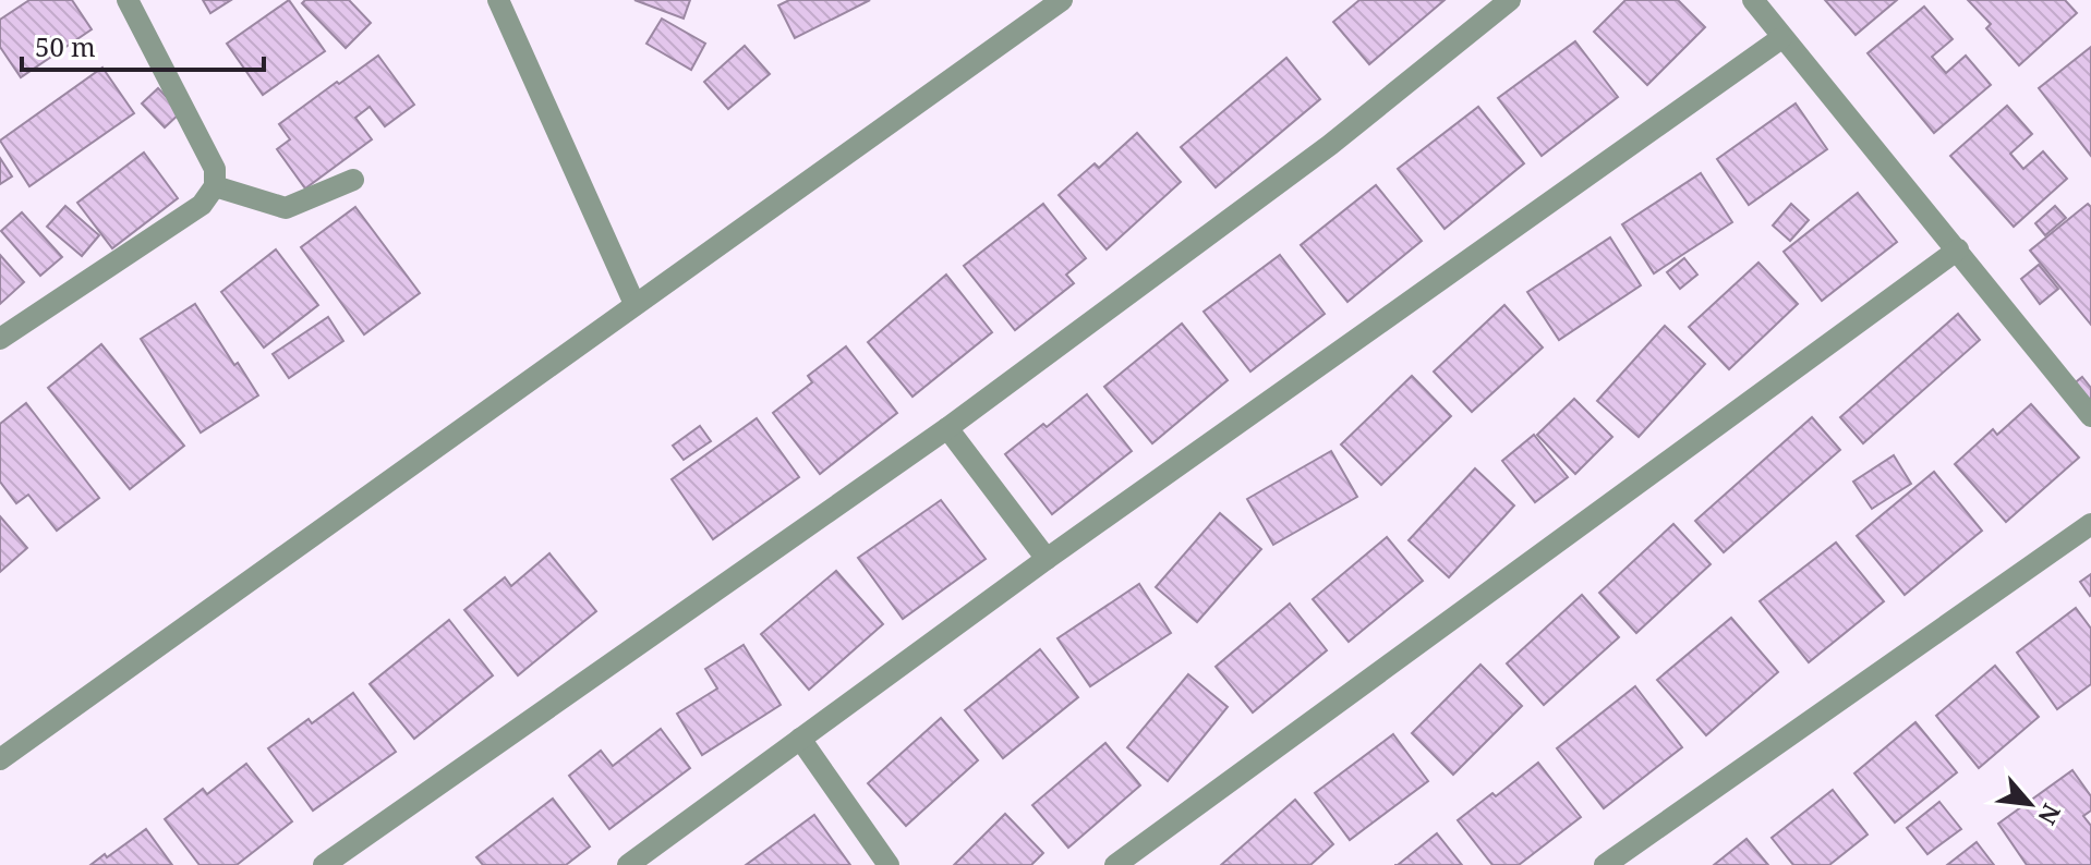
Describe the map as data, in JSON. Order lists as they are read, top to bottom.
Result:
{
  "scale_bar": "50 m",
  "north": "bottom right"
}
